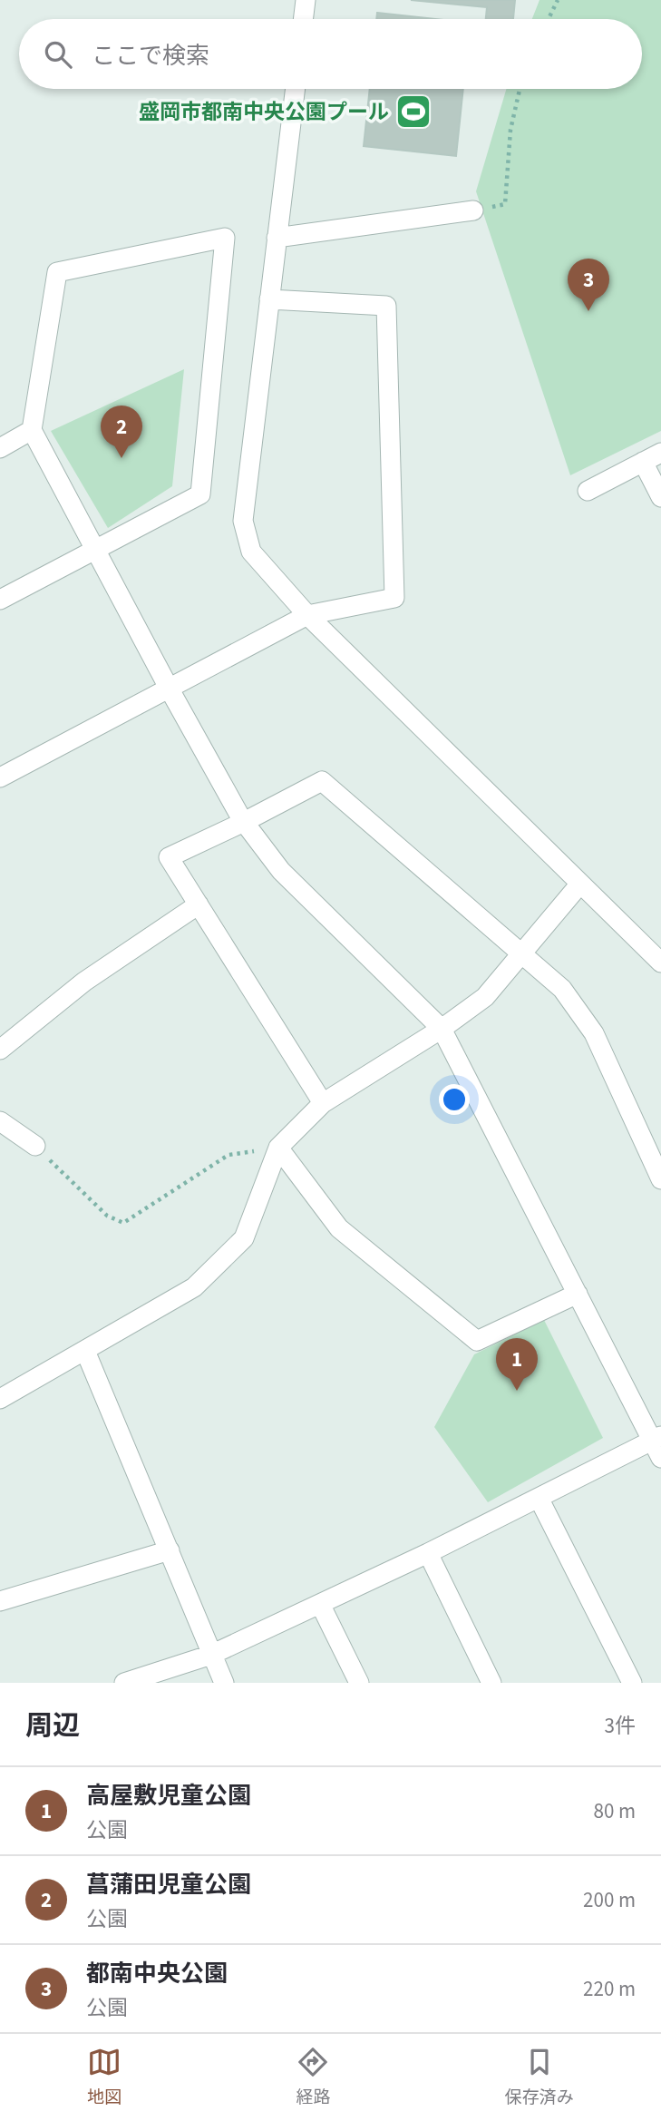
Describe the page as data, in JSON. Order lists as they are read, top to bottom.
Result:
{
  "places": {
    "sports": ["盛岡市都南中央公園プール"]
  },
  "page": {
    "search": "ここで検索",
    "pins": ["3", "2", "1"],
    "heading": ["周辺", "3件"],
    "list": [
      {
        "mark": "1",
        "name": "高屋敷児童公園",
        "note": "公園",
        "value": "80 m"
      },
      {
        "mark": "2",
        "name": "菖蒲田児童公園",
        "note": "公園",
        "value": "200 m"
      },
      {
        "mark": "3",
        "name": "都南中央公園",
        "note": "公園",
        "value": "220 m"
      }
    ],
    "nav": ["地図", "経路", "保存済み"]
  }
}
